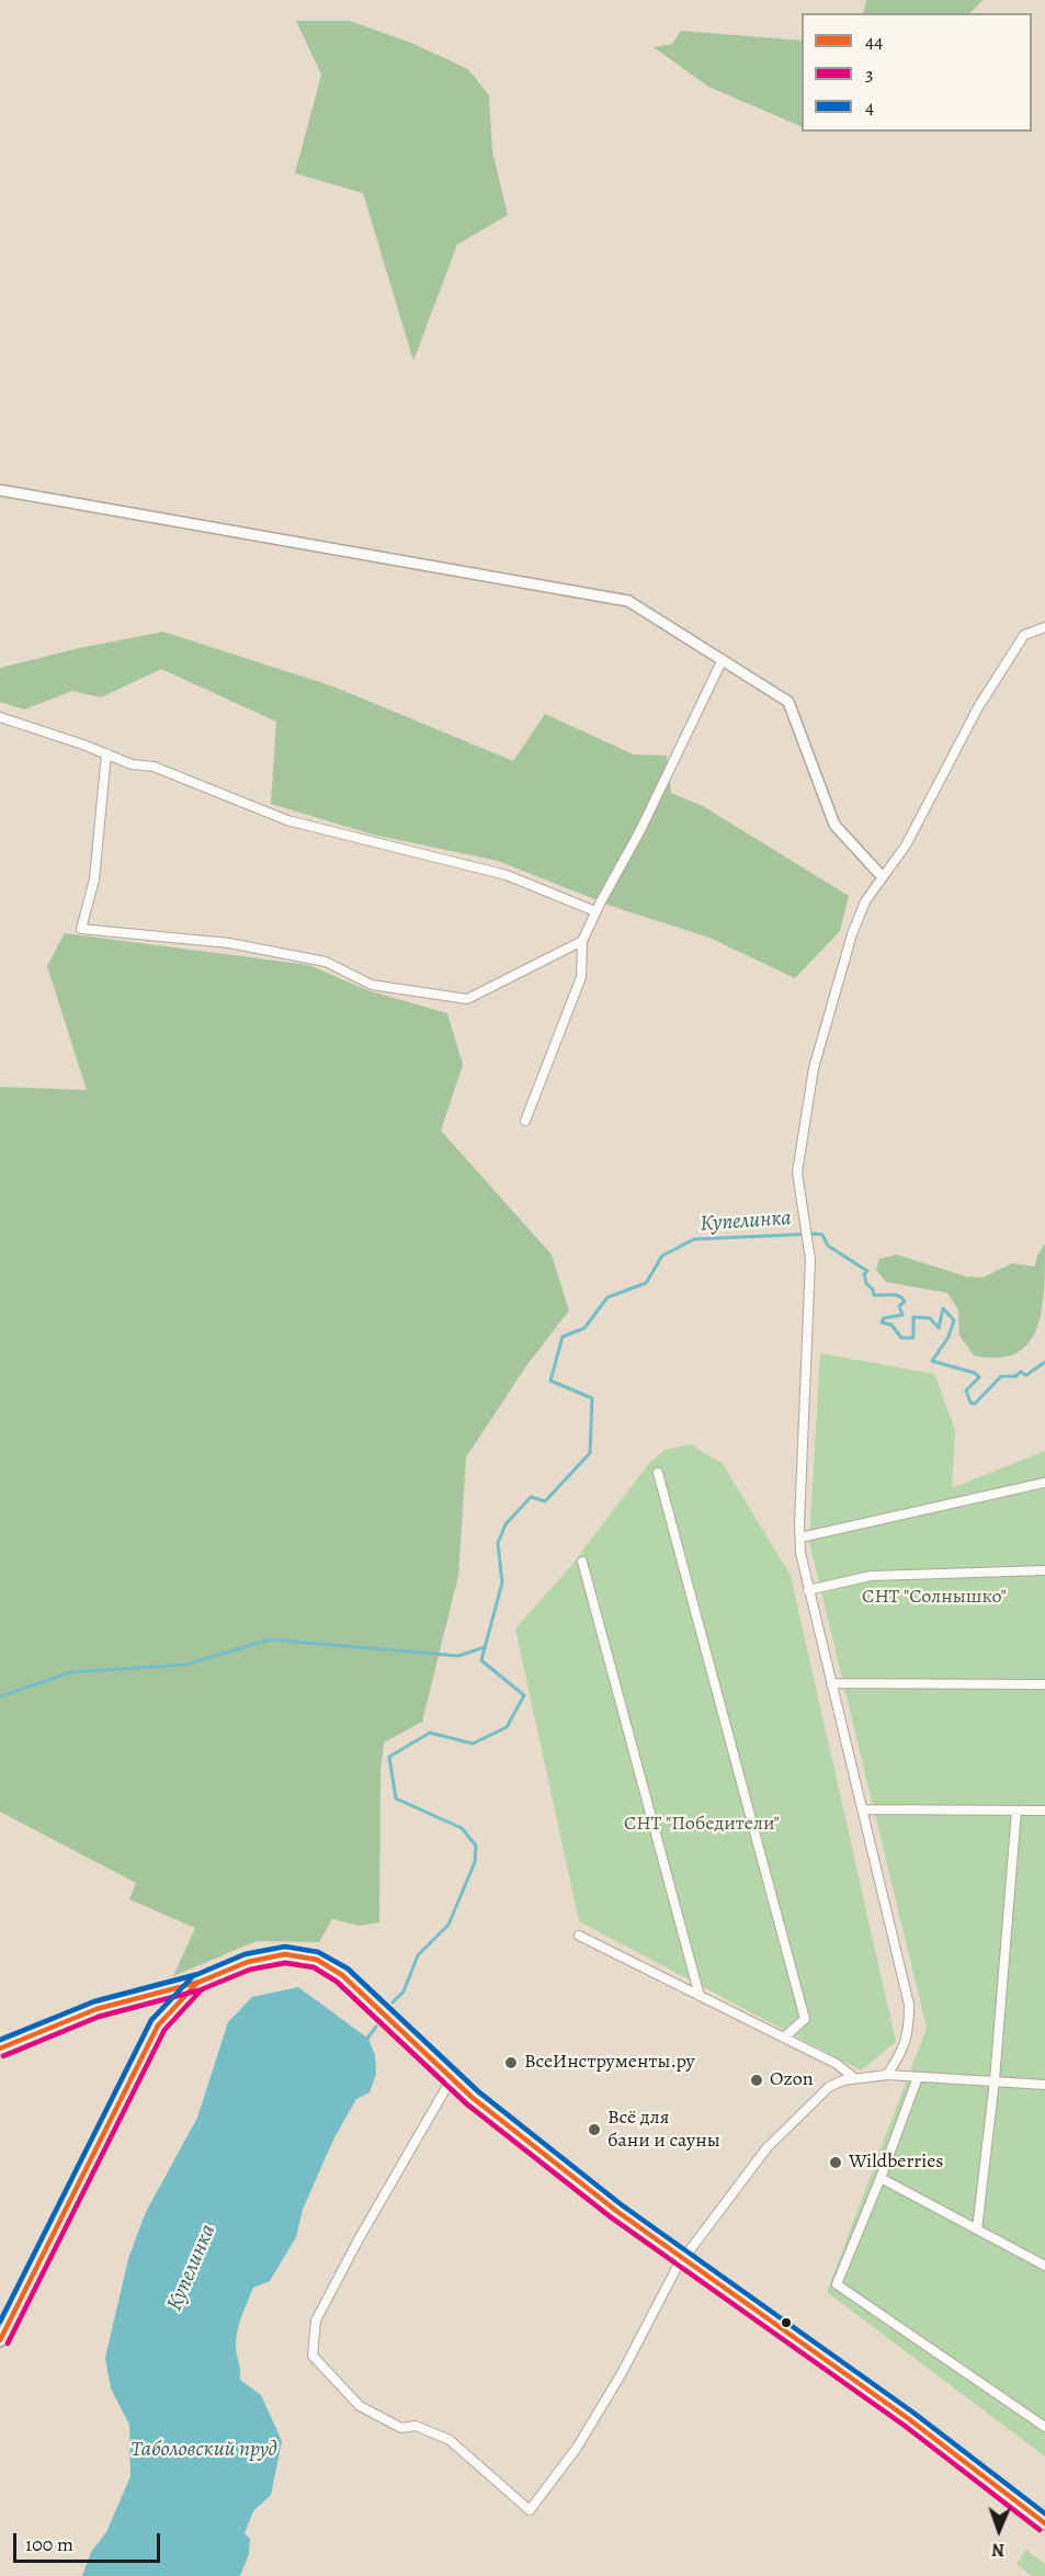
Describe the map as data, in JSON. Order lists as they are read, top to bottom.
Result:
{
  "water": ["Купелинка", "Таболовский пруд"],
  "parks": ["СНТ \"Солнышко\"", "СНТ \"Победители\""],
  "places": [
    "ВсеИнструменты.ру",
    "Ozon",
    "Всё для бани и сауны",
    "Wildberries"
  ],
  "lines": ["transit line 4", "transit line 44", "transit line 3"],
  "legend": ["44", "3", "4"],
  "scale_bar": "100 m",
  "north": "bottom"
}
